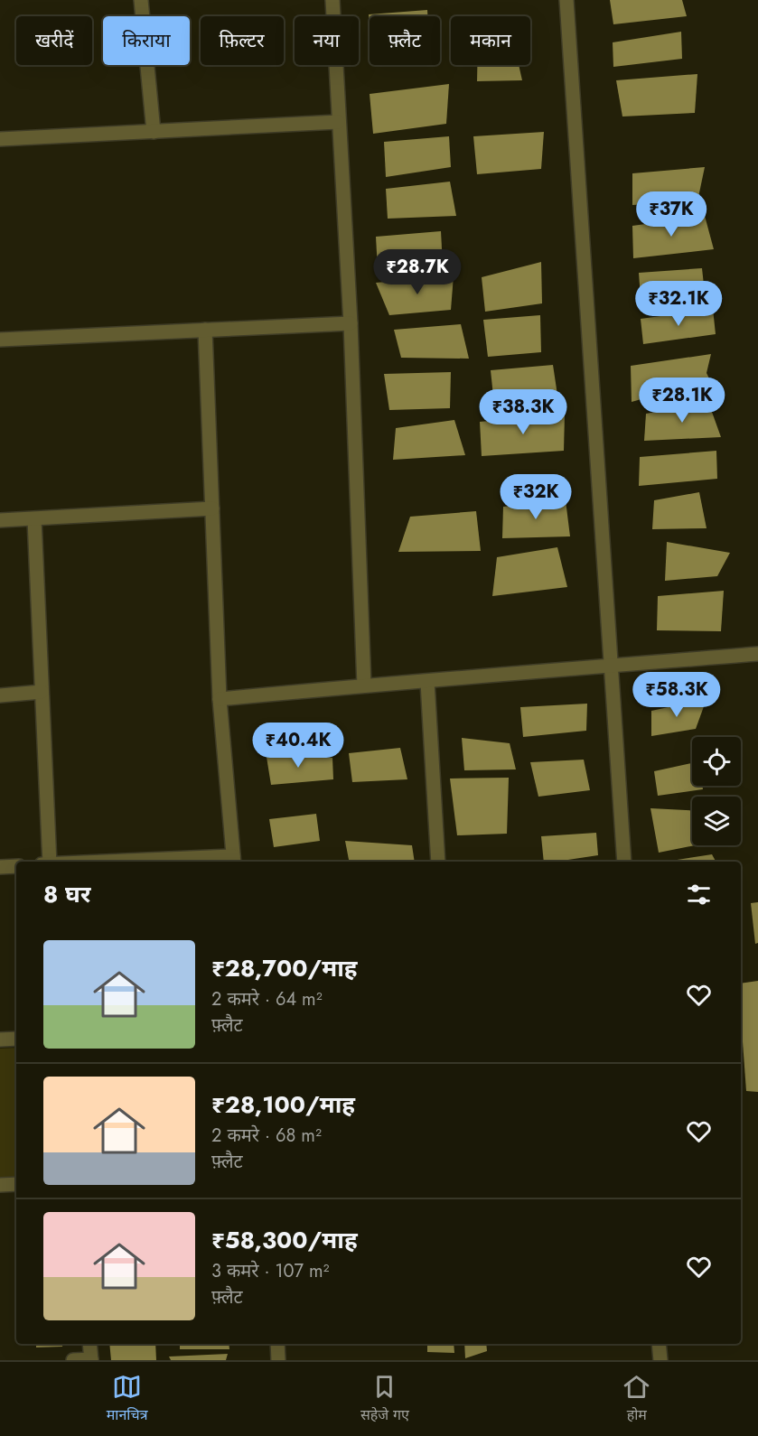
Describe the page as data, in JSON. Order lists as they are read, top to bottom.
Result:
{
  "page": {
    "chip": [
      "खरीदें",
      "किराया",
      "फ़िल्टर",
      "नया",
      "फ़्लैट",
      "मकान"
    ],
    "price": [
      "₹37K",
      "₹28.7K",
      "₹32.1K",
      "₹28.1K",
      "₹38.3K",
      "₹32K",
      "₹58.3K",
      "₹40.4K"
    ],
    "heading": "8 घर",
    "list": [
      {
        "name": "₹28,700/माह",
        "note": "2 कमरे · 64 m² · फ़्लैट"
      },
      {
        "name": "₹28,100/माह",
        "note": "2 कमरे · 68 m² · फ़्लैट"
      },
      {
        "name": "₹58,300/माह",
        "note": "3 कमरे · 107 m² · फ़्लैट"
      }
    ],
    "tabs": ["मानचित्र", "सहेजे गए", "होम"]
  }
}
